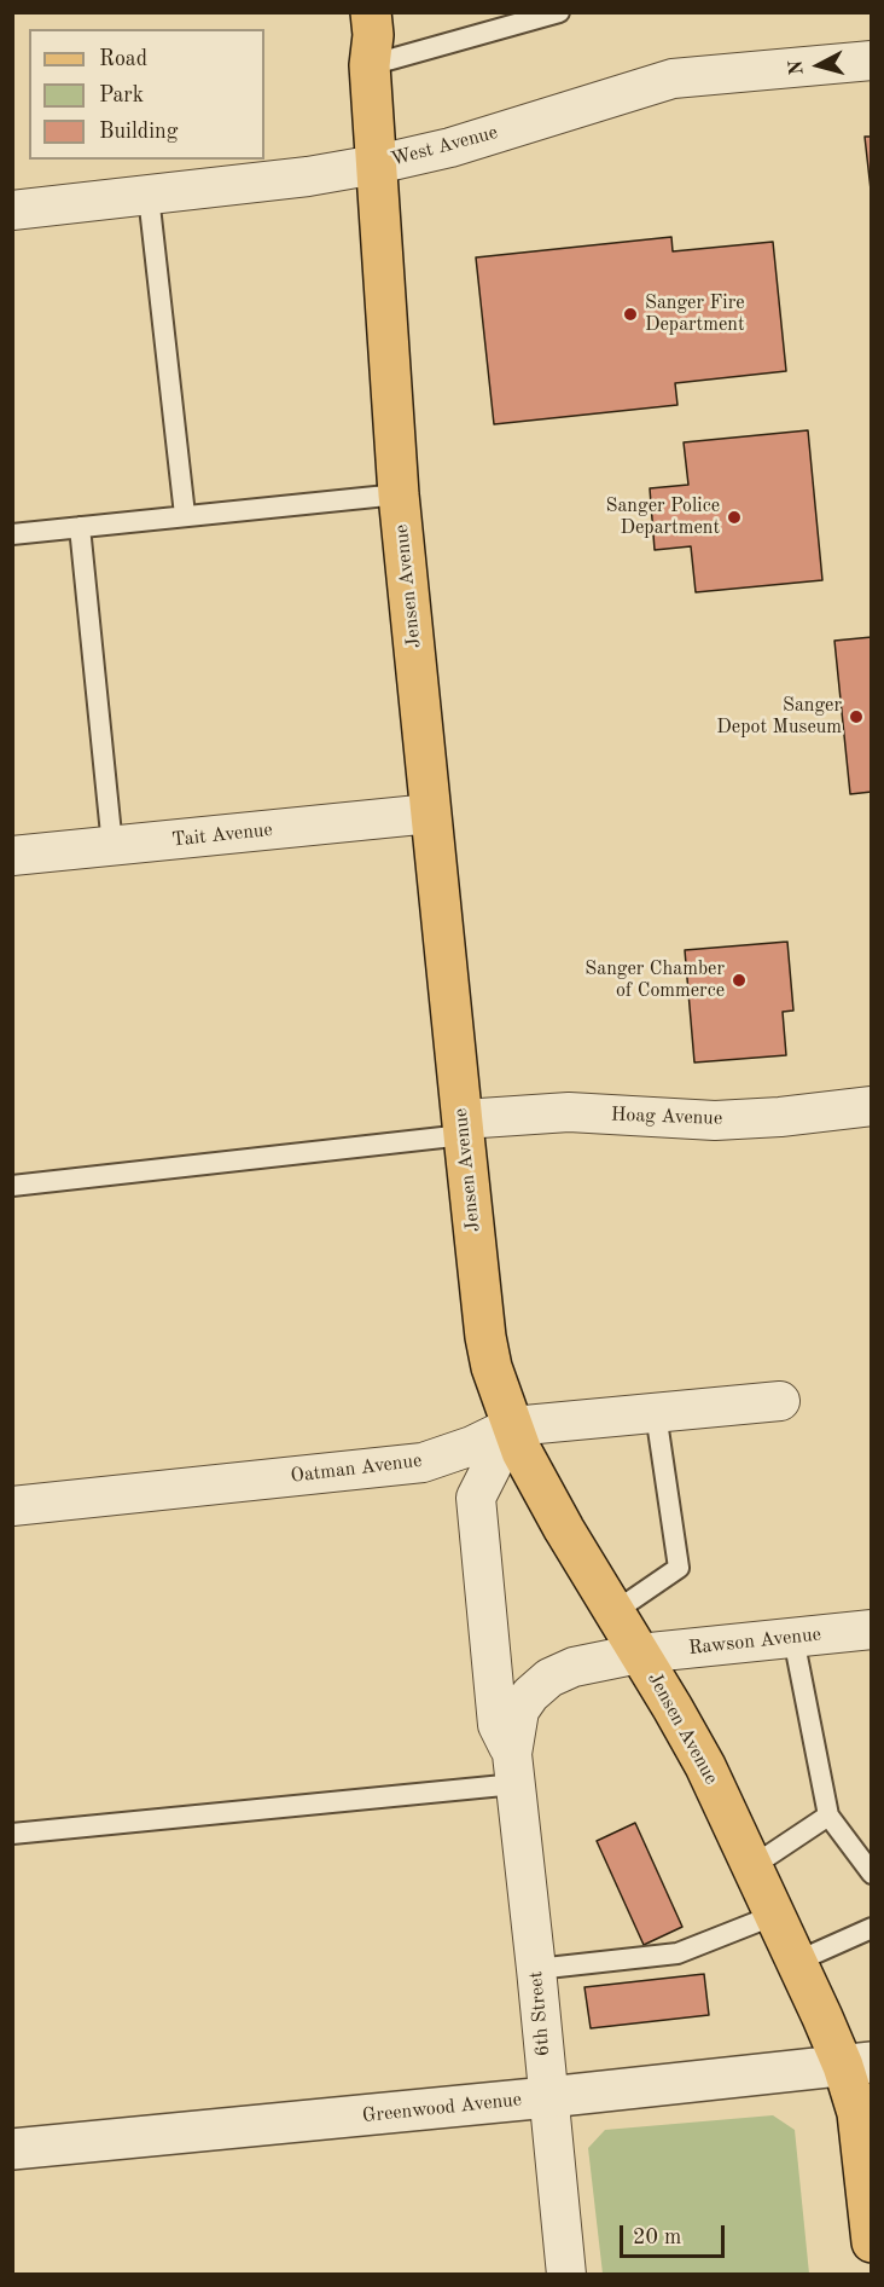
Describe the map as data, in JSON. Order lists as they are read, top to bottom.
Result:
{
  "streets": {
    "main road": ["Jensen Avenue"],
    "street": [
      "West Avenue",
      "Tait Avenue",
      "Hoag Avenue",
      "Oatman Avenue",
      "Rawson Avenue",
      "6th Street",
      "Greenwood Avenue"
    ]
  },
  "crossings": [
    ["West Avenue", "Jensen Avenue"],
    ["Jensen Avenue", "Tait Avenue"],
    ["Jensen Avenue", "Hoag Avenue"],
    ["Jensen Avenue", "Oatman Avenue"],
    ["Jensen Avenue", "Rawson Avenue"],
    ["Jensen Avenue", "6th Street"],
    ["Jensen Avenue", "Greenwood Avenue"],
    ["Oatman Avenue", "6th Street"],
    ["Rawson Avenue", "6th Street"],
    ["6th Street", "Greenwood Avenue"]
  ],
  "places": [
    "Sanger Fire Department",
    "Sanger Police Department",
    "Sanger Depot Museum",
    "Sanger Chamber of Commerce"
  ],
  "legend": ["Road", "Park", "Building"],
  "scale_bar": "20 m",
  "north": "left"
}
